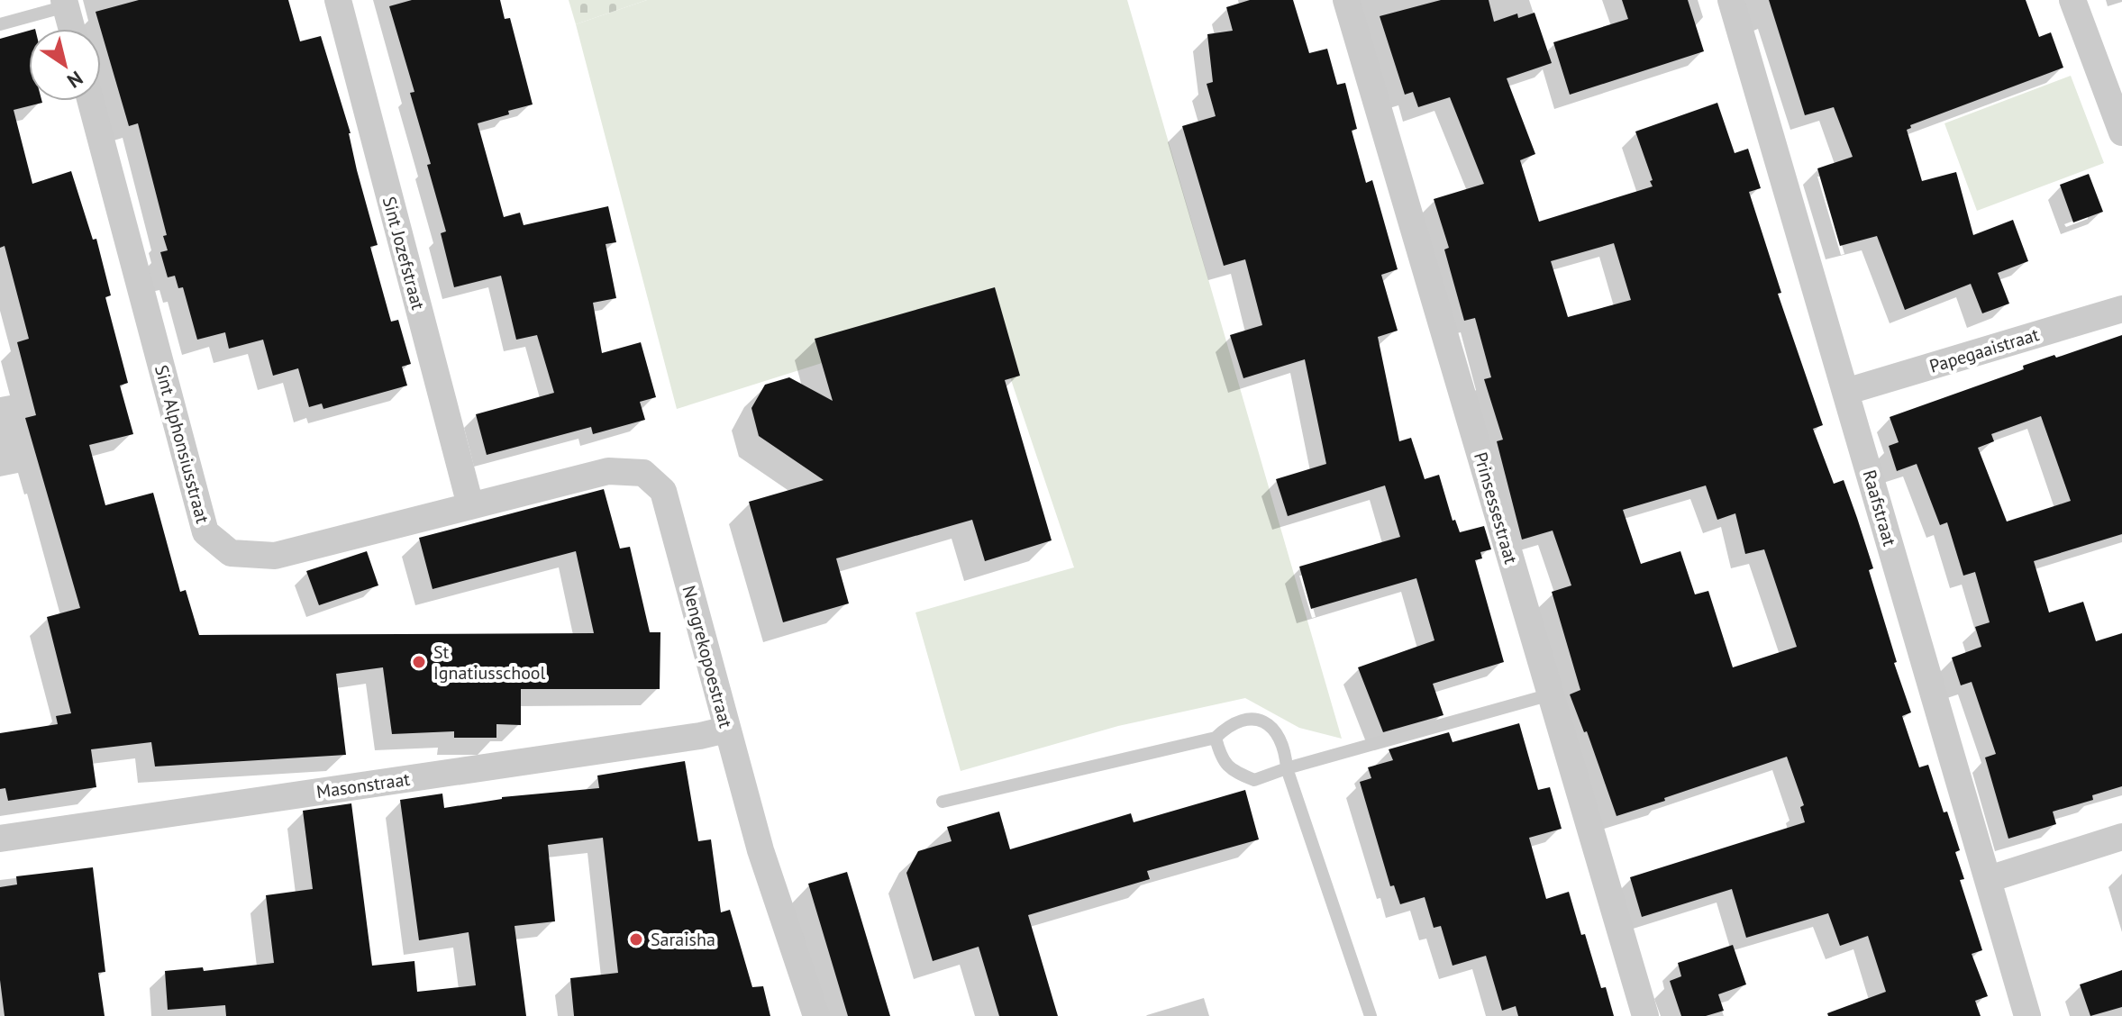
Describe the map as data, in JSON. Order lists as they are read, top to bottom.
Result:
{
  "streets": {
    "street": [
      "Sint Jozefstraat",
      "Papegaaistraat",
      "Sint Alphonsiusstraat",
      "Prinsessestraat",
      "Raafstraat",
      "Nengrekopoestraat",
      "Masonstraat"
    ]
  },
  "crossings": [
    ["Sint Jozefstraat", "Sint Alphonsiusstraat"],
    ["Sint Jozefstraat", "Nengrekopoestraat"],
    ["Papegaaistraat", "Raafstraat"],
    ["Sint Alphonsiusstraat", "Nengrekopoestraat"],
    ["Nengrekopoestraat", "Masonstraat"]
  ],
  "places": ["St Ignatiusschool", "Saraisha"],
  "north": "bottom right"
}
